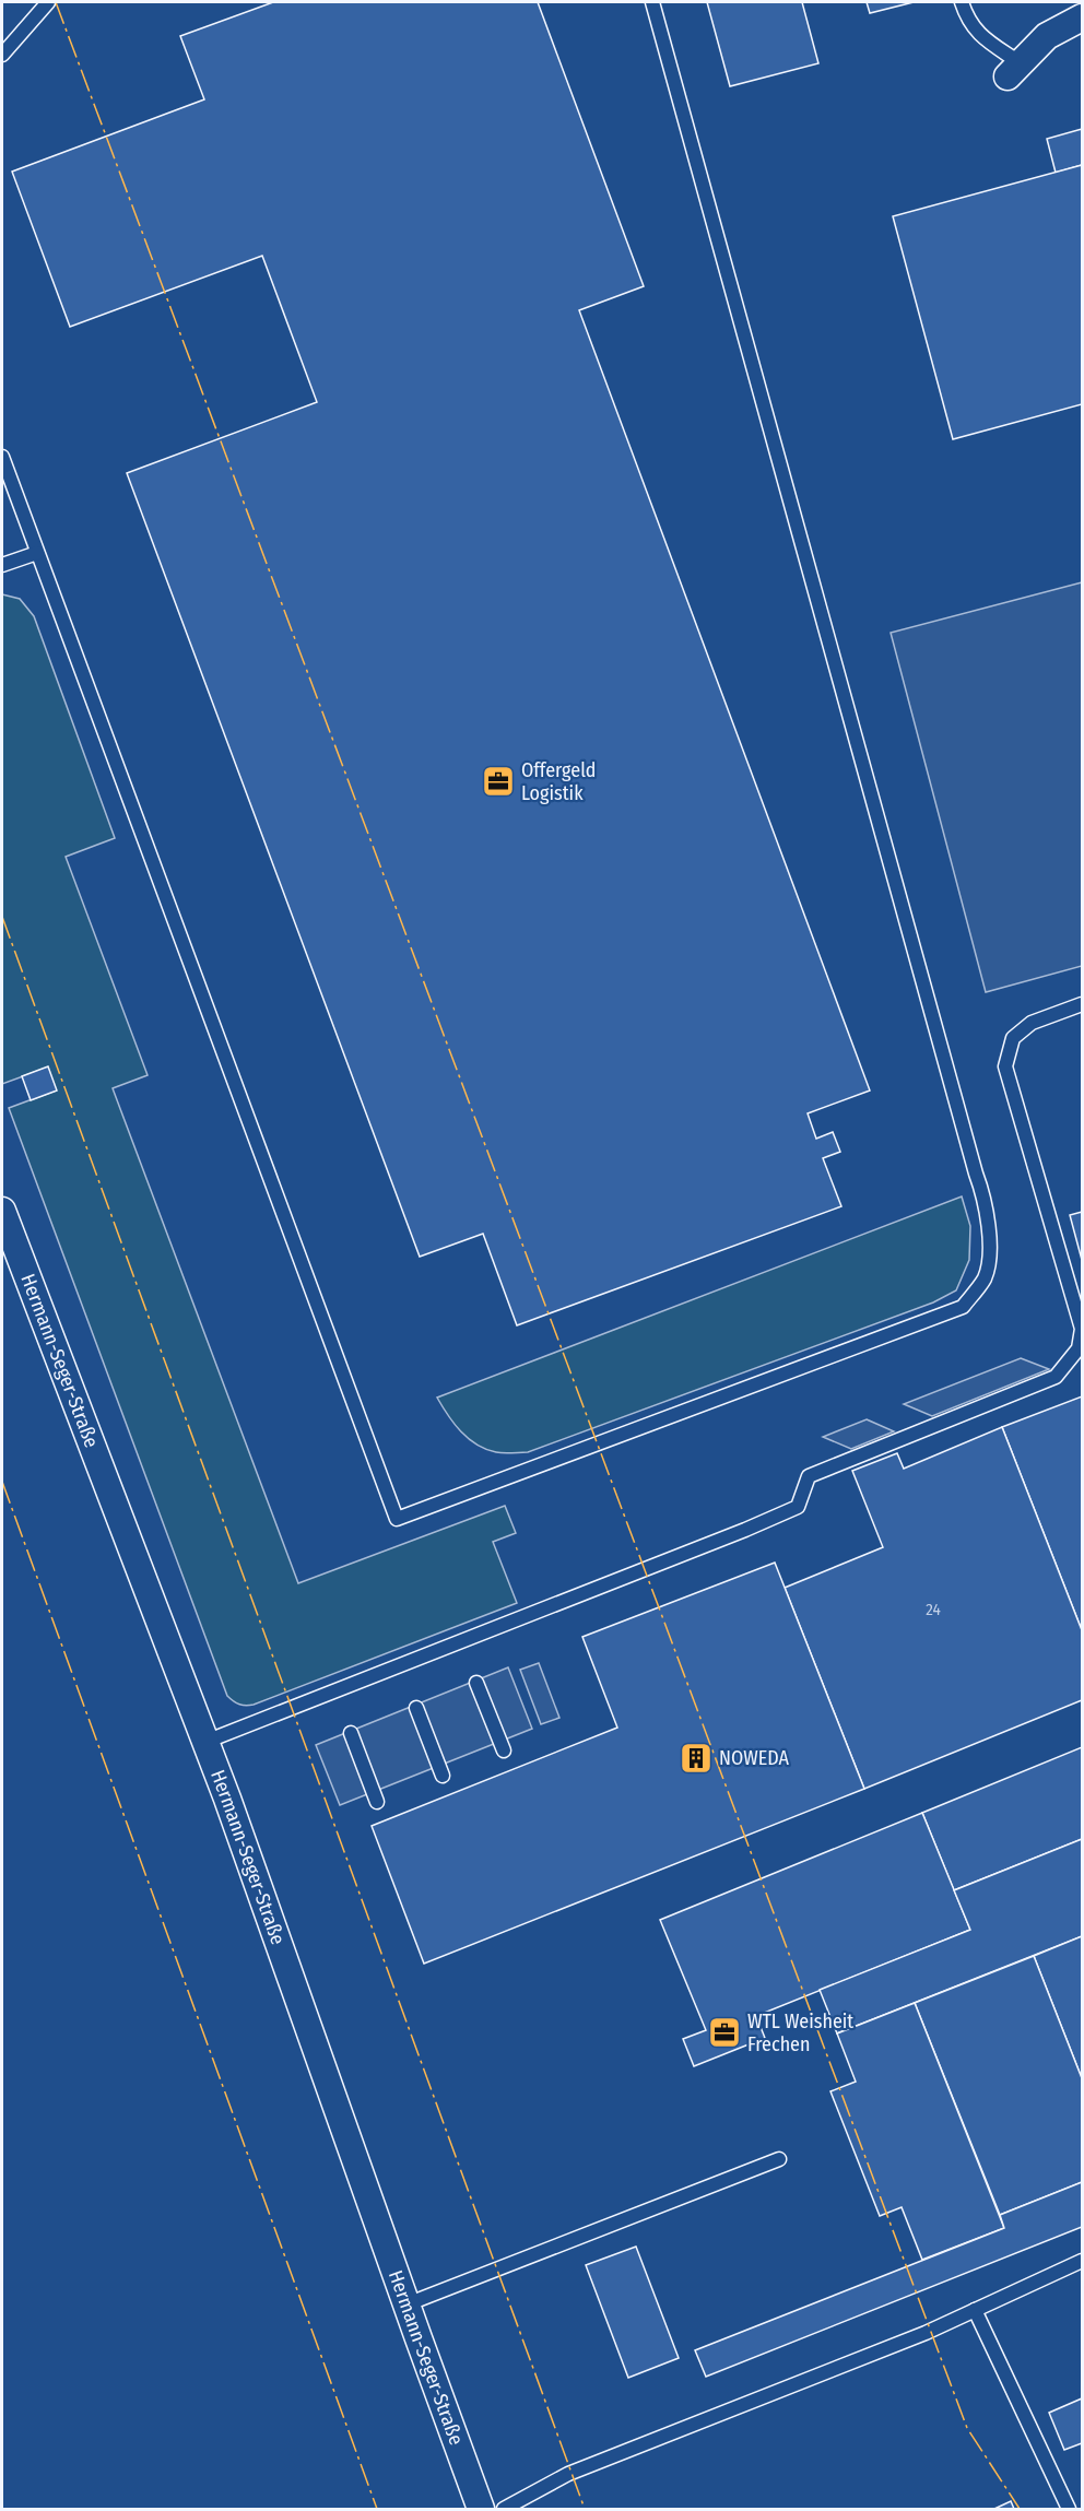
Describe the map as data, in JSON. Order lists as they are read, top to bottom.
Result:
{
  "streets": {
    "street": ["Hermann-Seger-Straße"]
  },
  "places": {
    "office": ["Offergeld Logistik", "WTL Weisheit Frechen"],
    "building": ["NOWEDA"]
  },
  "house_numbers": ["24"]
}
